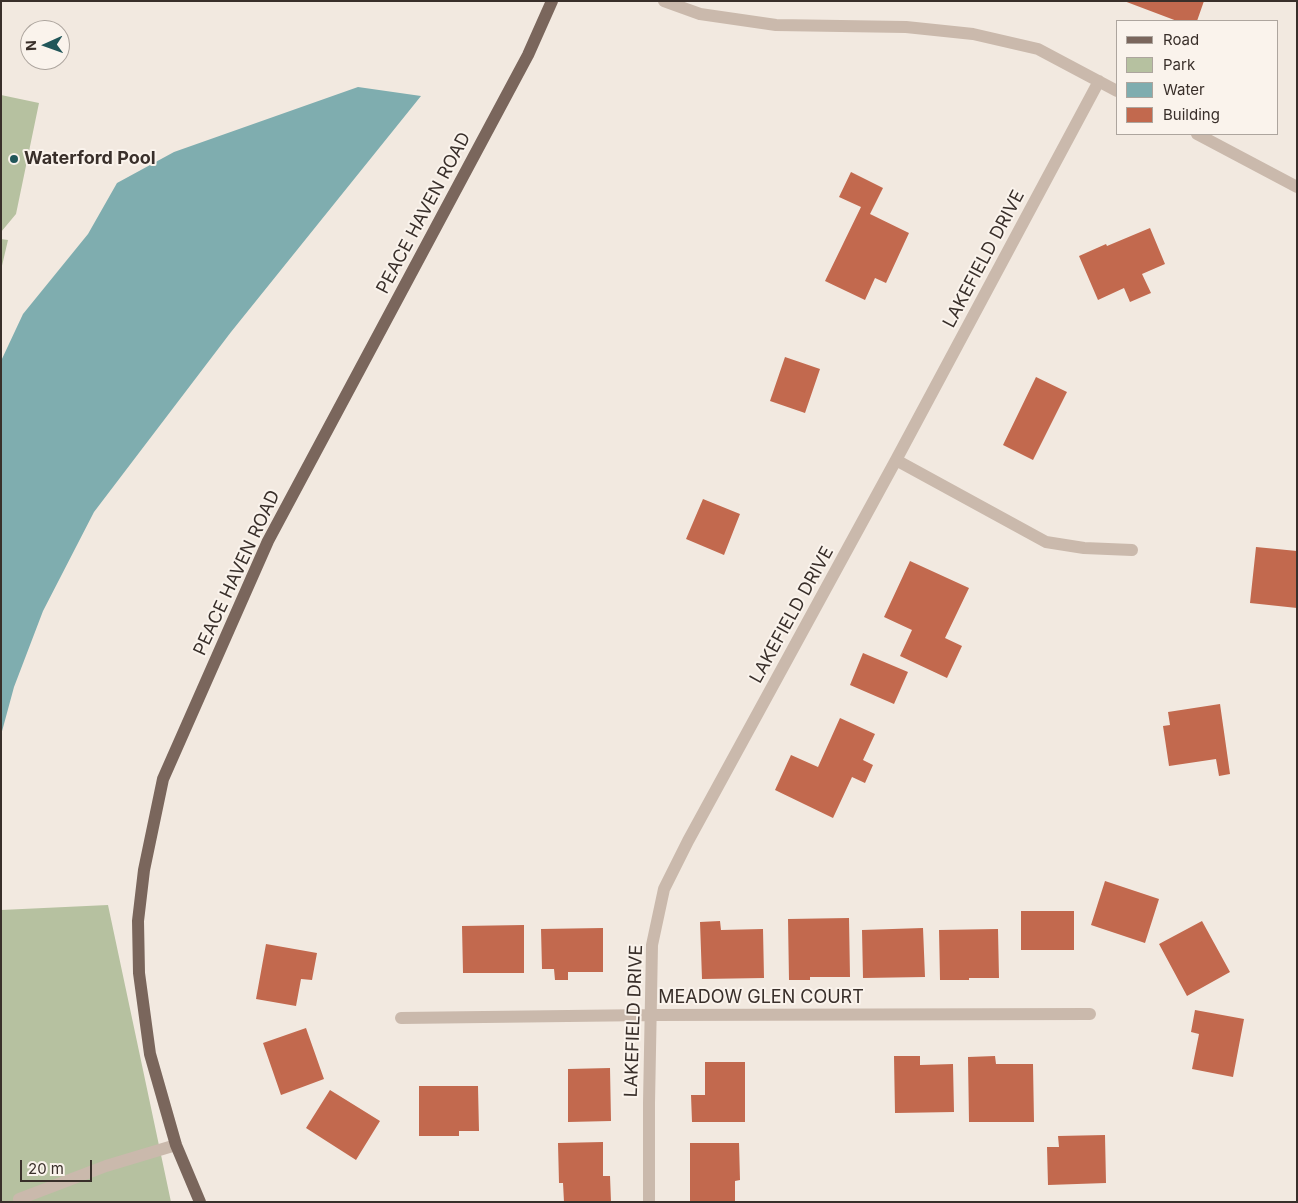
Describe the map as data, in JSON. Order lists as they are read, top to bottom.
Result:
{
  "streets": {
    "main road": ["PEACE HAVEN ROAD"],
    "street": ["LAKEFIELD DRIVE", "MEADOW GLEN COURT"]
  },
  "crossings": [
    ["LAKEFIELD DRIVE", "MEADOW GLEN COURT"]
  ],
  "places": ["Waterford Pool"],
  "legend": [
    "Road",
    "Park",
    "Water",
    "Building"
  ],
  "scale_bar": "20 m",
  "north": "left"
}
